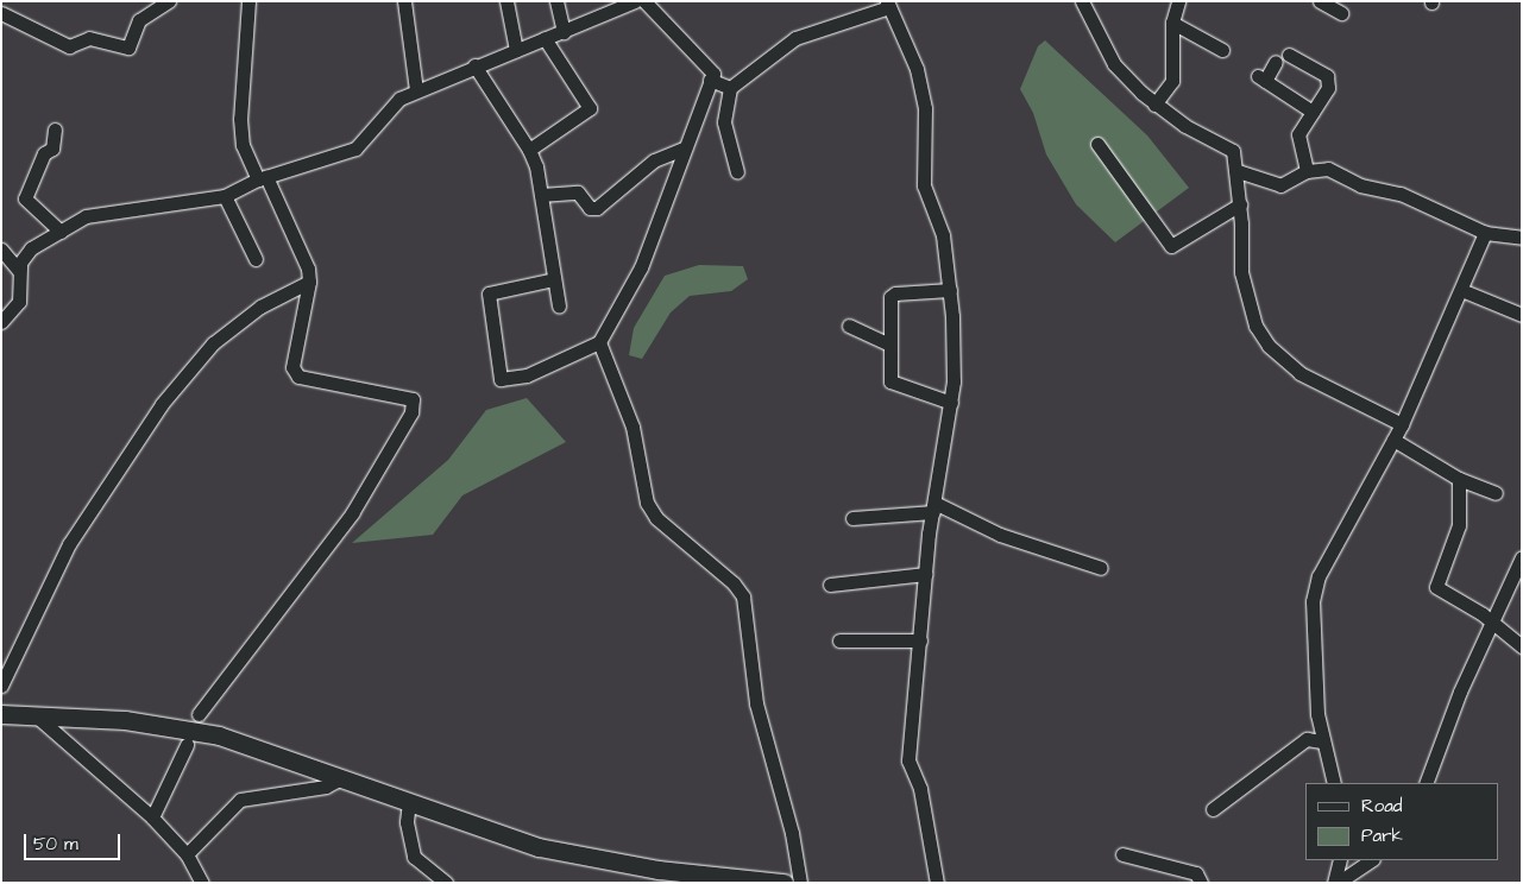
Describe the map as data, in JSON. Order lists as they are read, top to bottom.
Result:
{
  "legend": ["Road", "Park"],
  "scale_bar": "50 m"
}
